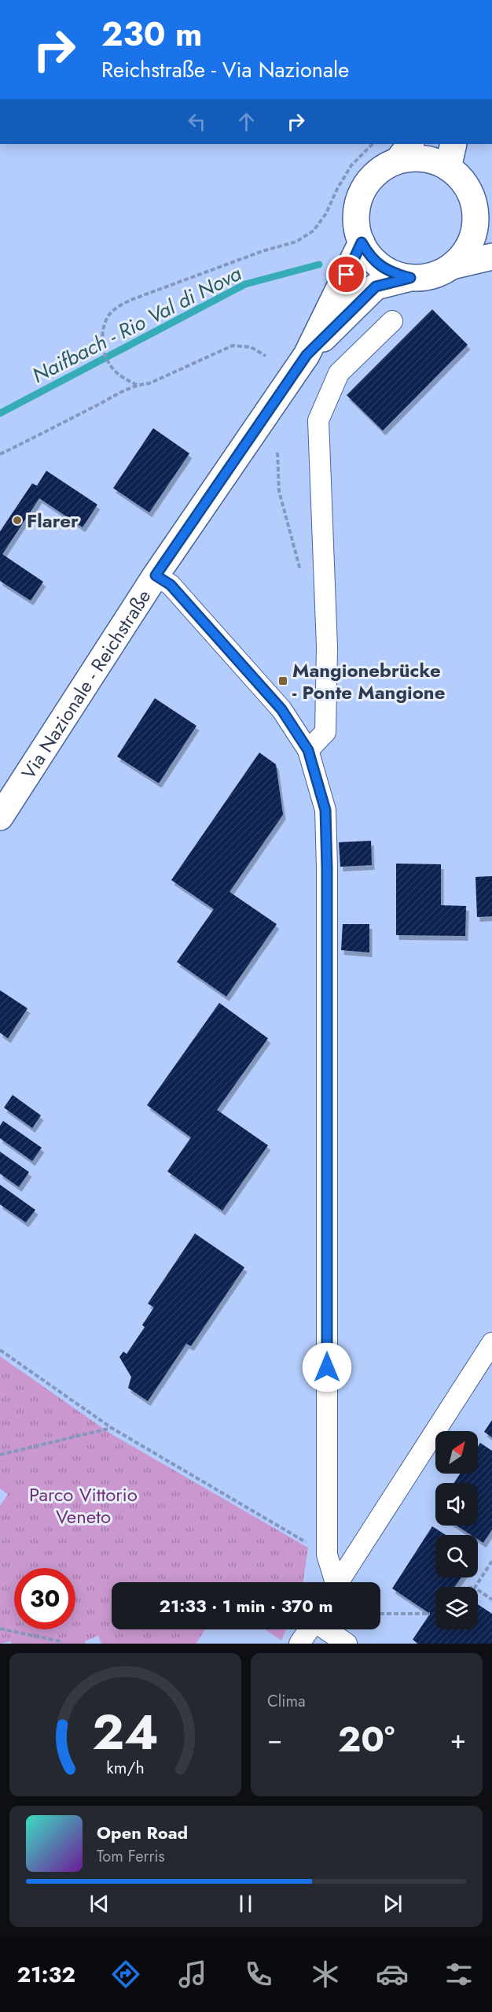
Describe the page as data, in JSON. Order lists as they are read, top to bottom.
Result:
{
  "streets": {
    "main road": ["Via Nazionale - Reichstraße"]
  },
  "water": ["Naifbach - Rio Val di Nova"],
  "parks": ["Parco Vittorio Veneto"],
  "places": {
    "other": ["Flarer"],
    "transit": ["Mangionebrücke - Ponte Mangione"]
  },
  "north": "top right",
  "page": {
    "turn": ["230 m", "Reichstraße - Via Nazionale"],
    "limit": "30",
    "trip": "21:33 · 1 min · 370 m",
    "tile": "Clima",
    "heat": ["−", "20°", "+"],
    "song": ["Open Road", "Tom Ferris"],
    "tabs": "21:32",
    "gauge": ["24", "km/h"]
  }
}
